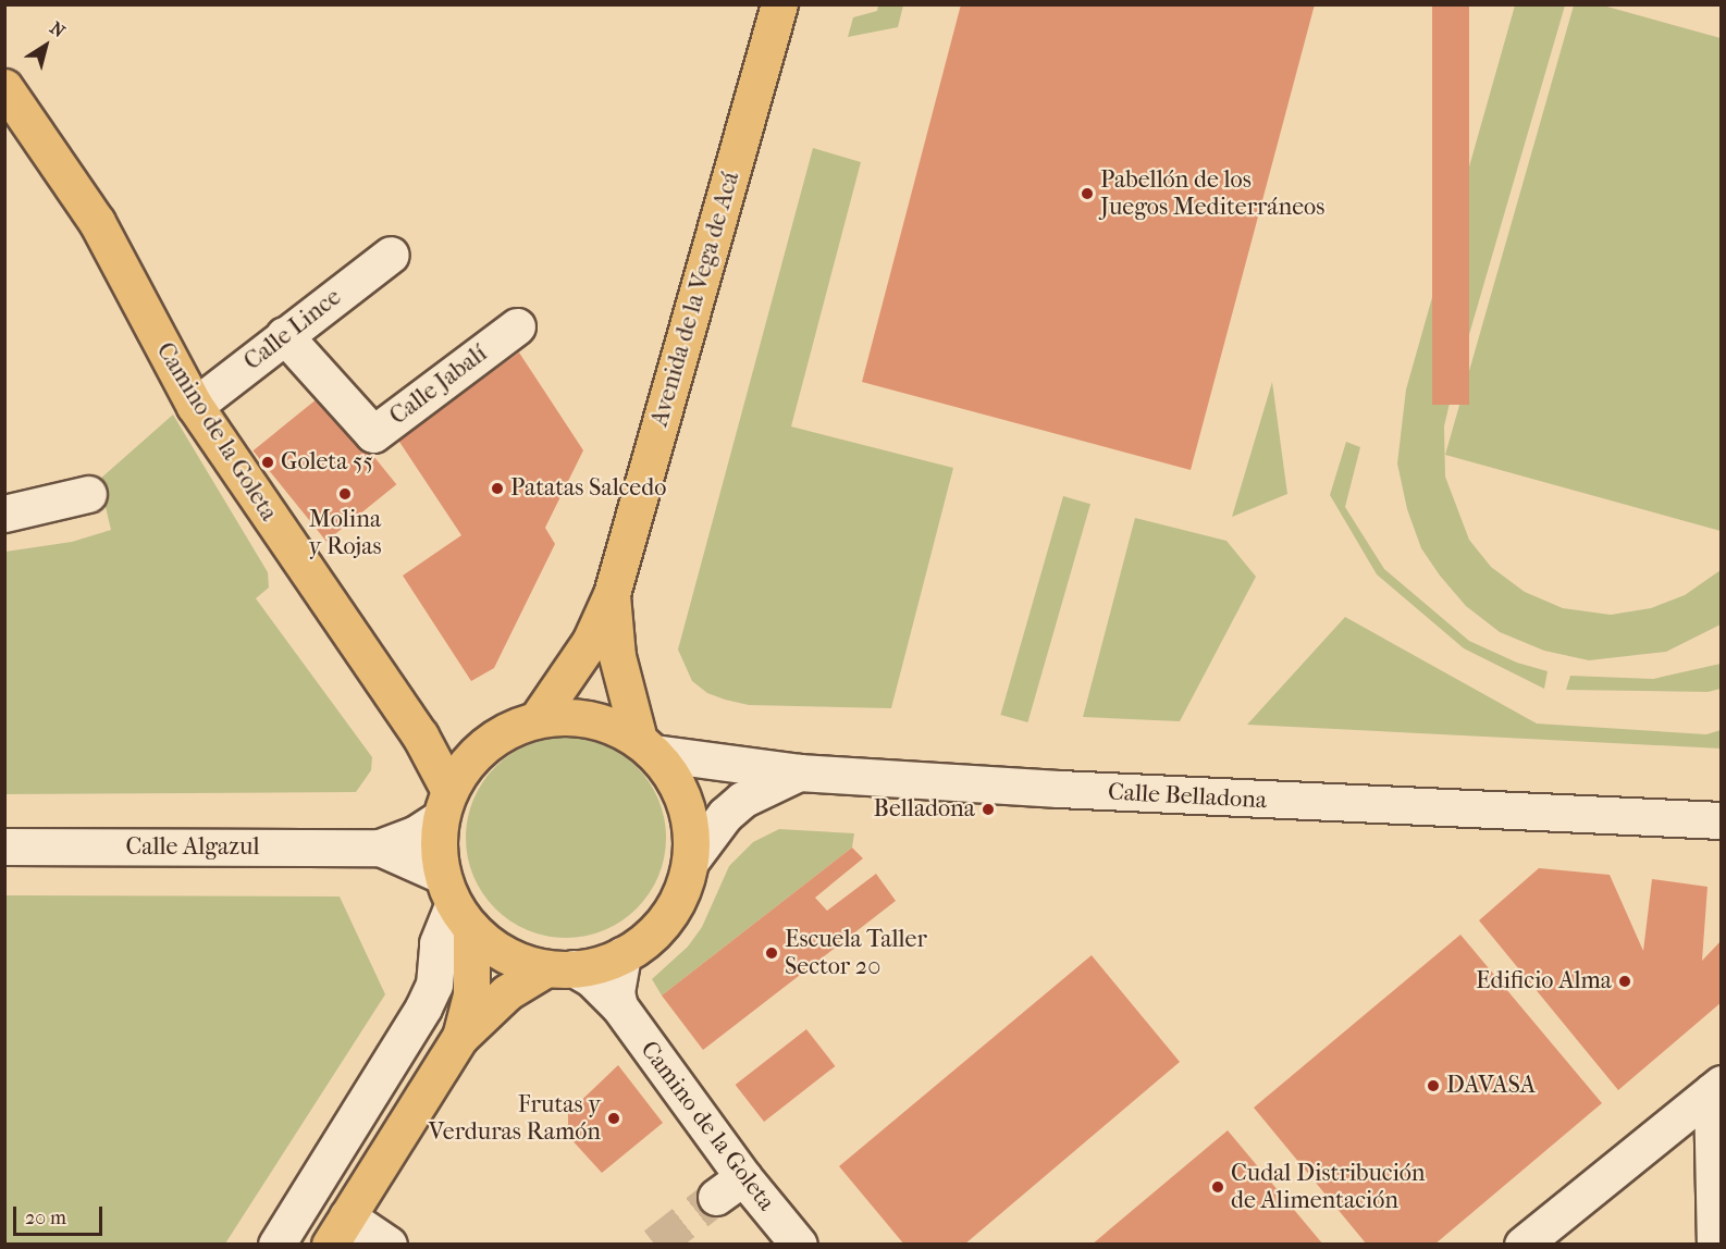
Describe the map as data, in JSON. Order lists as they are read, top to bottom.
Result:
{
  "streets": {
    "main road": ["Avenida de la Vega de Acá", "Camino de la Goleta"],
    "street": [
      "Calle Lince",
      "Calle Jabalí",
      "Calle Belladona",
      "Calle Algazul"
    ]
  },
  "crossings": [
    ["Calle Lince", "Calle Jabalí"],
    ["Calle Lince", "Camino de la Goleta"],
    ["Camino de la Goleta", "Calle Algazul"]
  ],
  "places": [
    "Pabellón de los Juegos Mediterráneos",
    "Goleta 55",
    "Patatas Salcedo",
    "Molina y Rojas",
    "Belladona",
    "Escuela Taller Sector 20",
    "Edificio Alma",
    "DAVASA",
    "Frutas y Verduras Ramón",
    "Cudal Distribución de Alimentación"
  ],
  "scale_bar": "20 m",
  "north": "top right"
}
